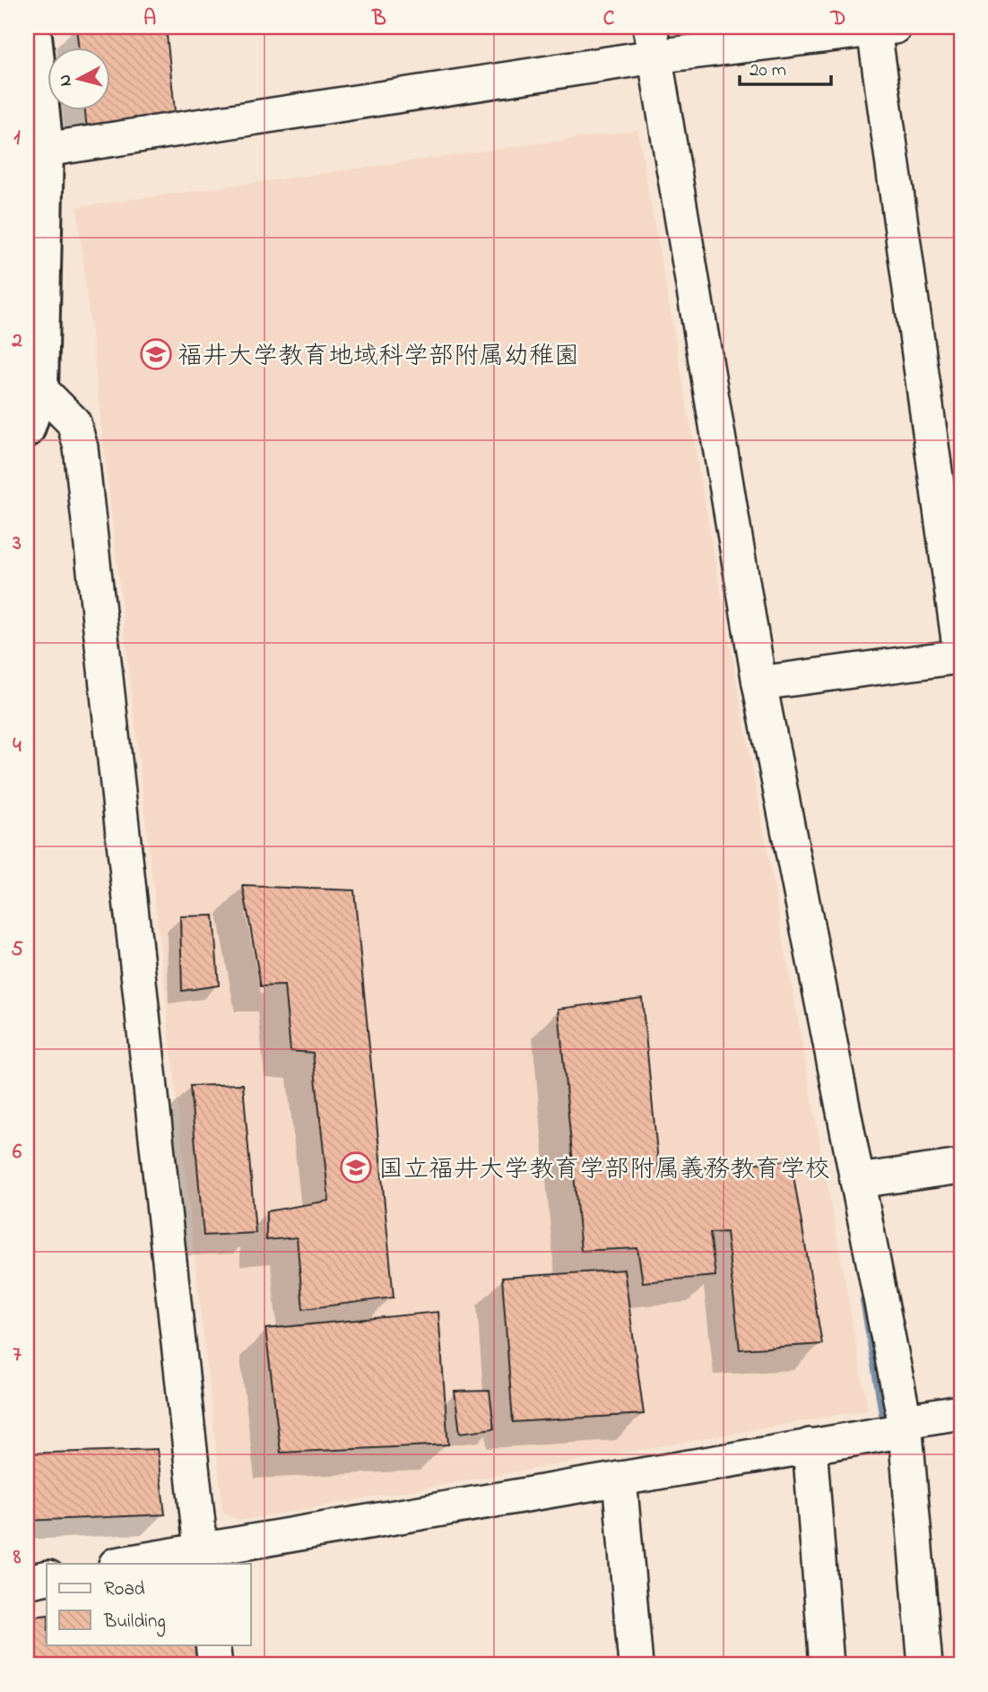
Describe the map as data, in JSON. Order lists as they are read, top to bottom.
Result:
{
  "places": {
    "school or university": ["福井大学教育地域科学部附属幼稚園", "国立福井大学教育学部附属義務教育学校"]
  },
  "legend": ["Road", "Building"],
  "scale_bar": "20 m",
  "north": "left",
  "grid": {
    "columns": [
      "A",
      "B",
      "C",
      "D"
    ],
    "rows": [
      "1",
      "2",
      "3",
      "4",
      "5",
      "6",
      "7",
      "8"
    ]
  }
}
